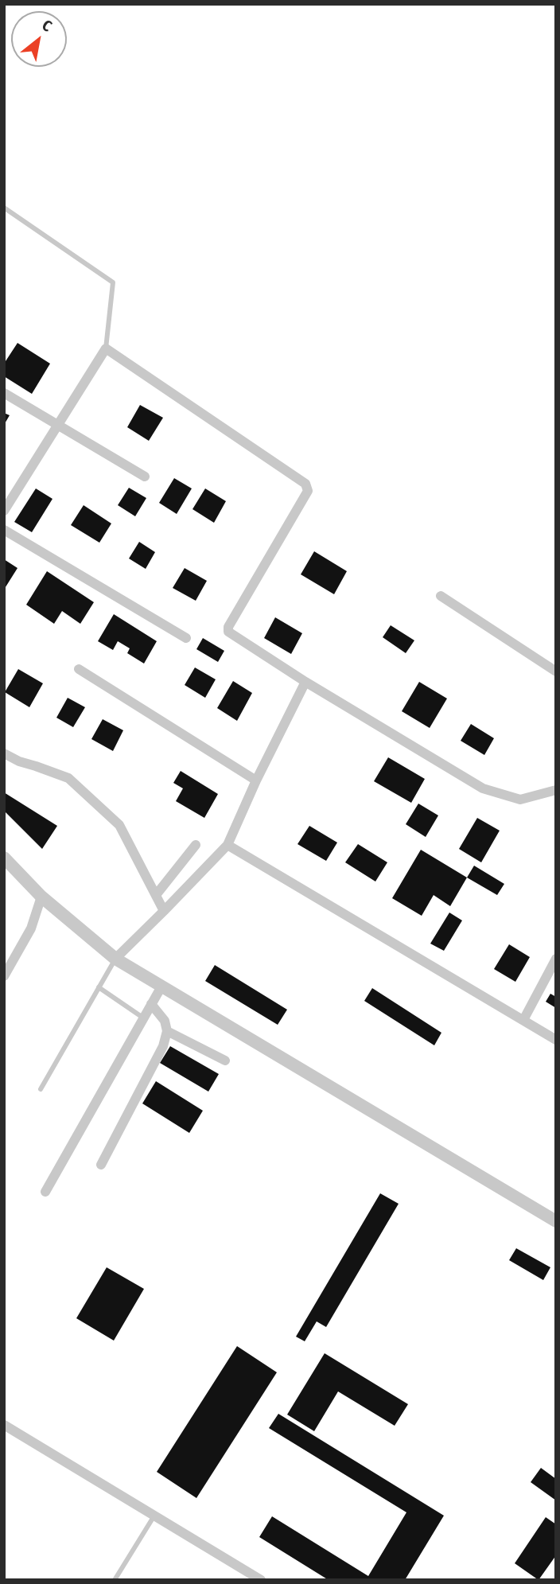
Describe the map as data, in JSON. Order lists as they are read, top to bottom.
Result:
{
  "north": "top right"
}
